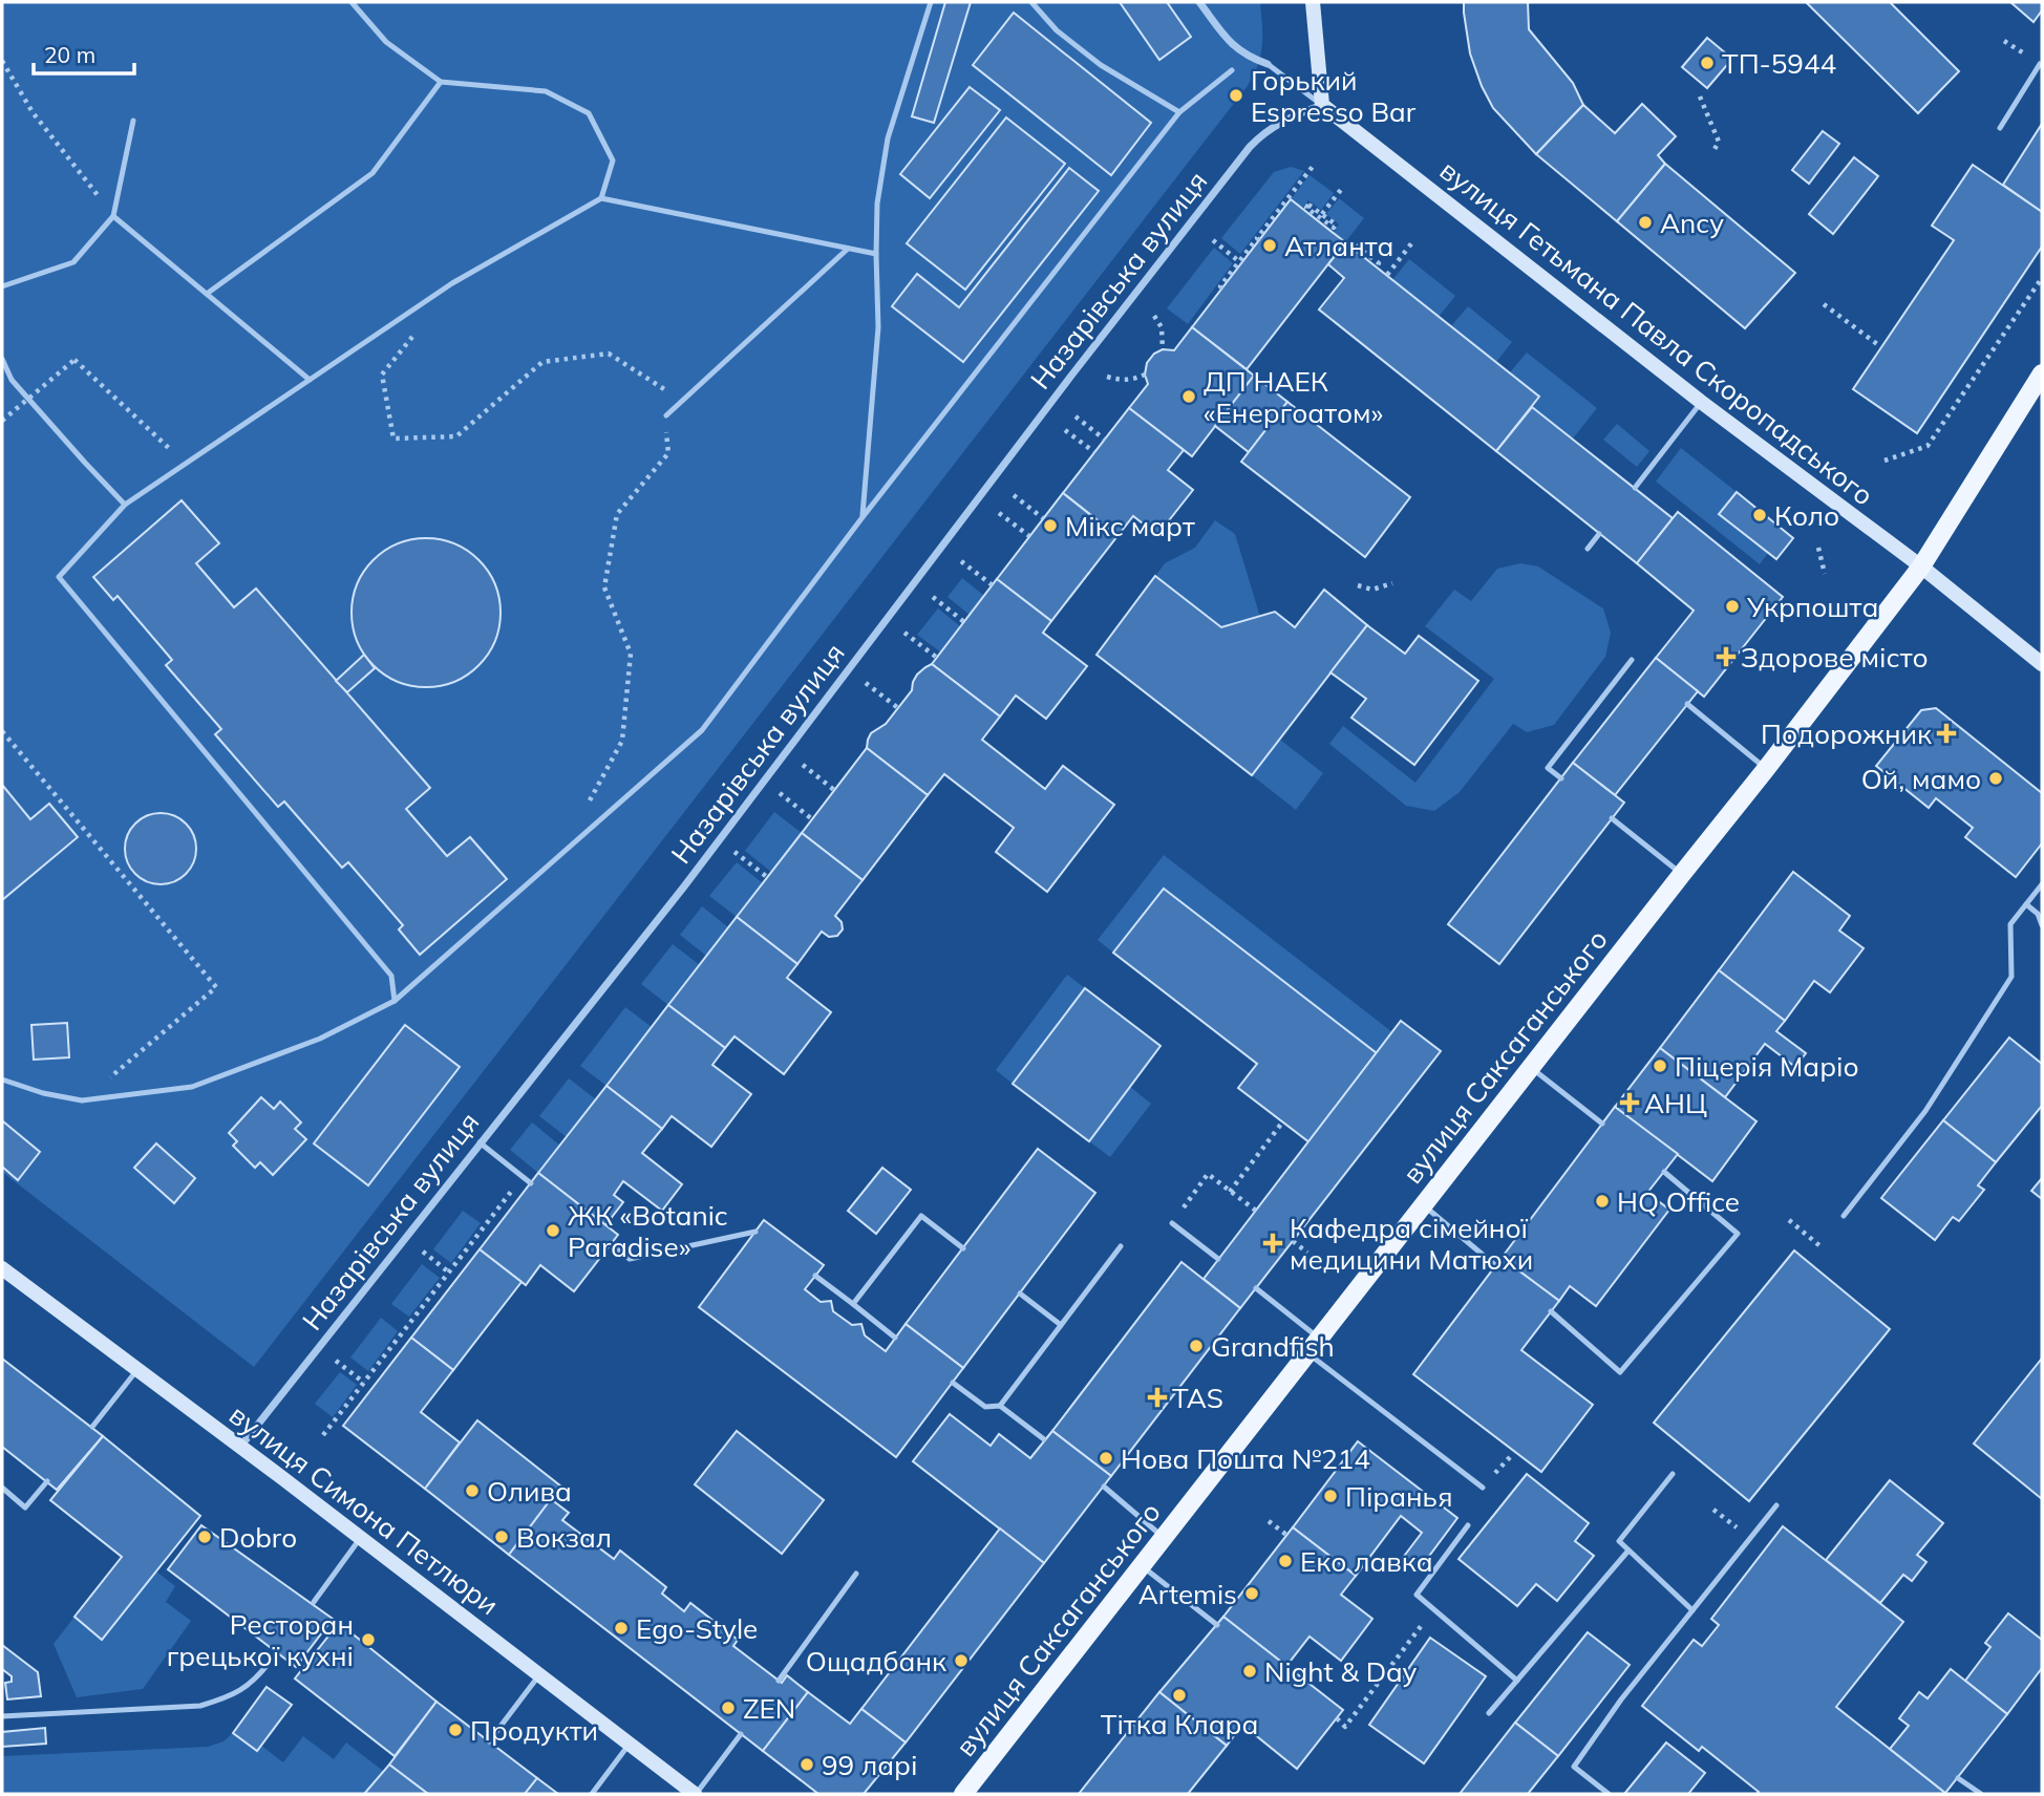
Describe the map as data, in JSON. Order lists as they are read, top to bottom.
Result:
{
  "streets": {
    "main road": ["вулиця Гетьмана Павла Скоропадського", "вулиця Саксаганського", "вулиця Симона Петлюри"],
    "street": ["Назарівська вулиця"]
  },
  "crossings": [
    ["Назарівська вулиця", "вулиця Гетьмана Павла Скоропадського"],
    ["Назарівська вулиця", "вулиця Симона Петлюри"],
    ["вулиця Гетьмана Павла Скоропадського", "вулиця Саксаганського"]
  ],
  "places": {
    "other": [
      "ТП-5944",
      "Горький Espresso Bar",
      "Ancy",
      "Атланта",
      "ДП НАЕК «Енергоатом»",
      "Коло",
      "Мікс март",
      "Укрпошта",
      "Ой, мамо",
      "Піцерія Маріо",
      "HQ Office",
      "ЖК «Botanic Paradise»",
      "Grandfish",
      "Нова Пошта №214",
      "Олива",
      "Піранья",
      "Dobro",
      "Вокзал",
      "Еко лавка",
      "Artemis",
      "Ego-Style",
      "Ресторан грецької кухні",
      "Ощадбанк",
      "Night & Day",
      "Тітка Клара",
      "ZEN",
      "Продукти",
      "99 ларі"
    ],
    "health": [
      "Здорове місто",
      "Подорожник",
      "АНЦ",
      "Кафедра сімейної медицини Матюхи",
      "TAS"
    ]
  },
  "scale_bar": "20 m"
}
